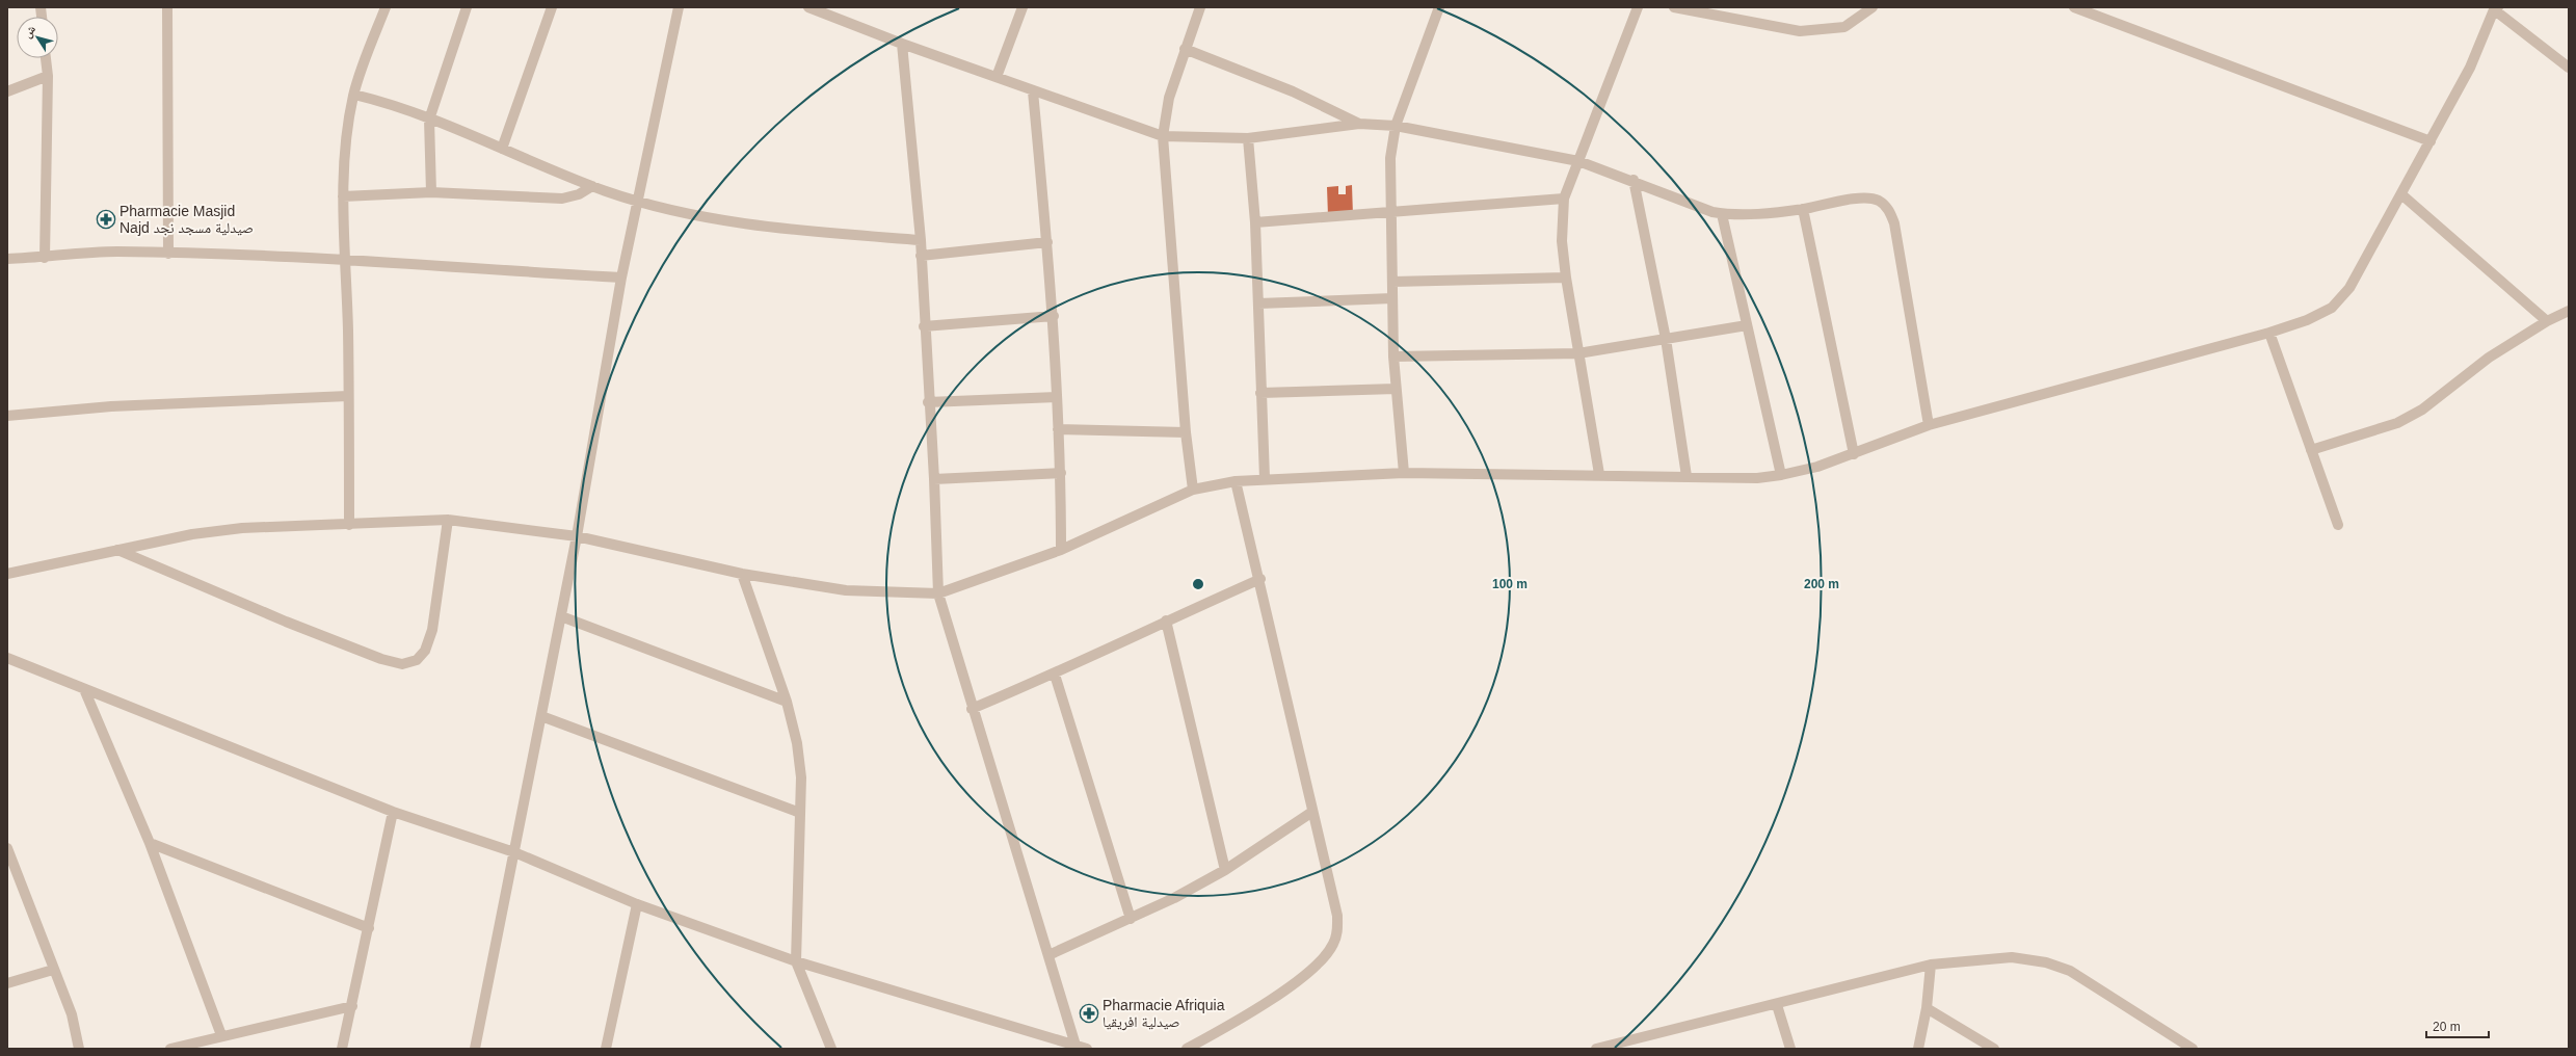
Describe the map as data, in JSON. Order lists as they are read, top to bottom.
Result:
{
  "places": {
    "pharmacy": ["Pharmacie Masjid Najd صيدلية مسجد نجد", "Pharmacie Afriquia صيدلية افريقيا"]
  },
  "scale_bar": "20 m",
  "north": "top left",
  "rings": ["100 m", "200 m"]
}
